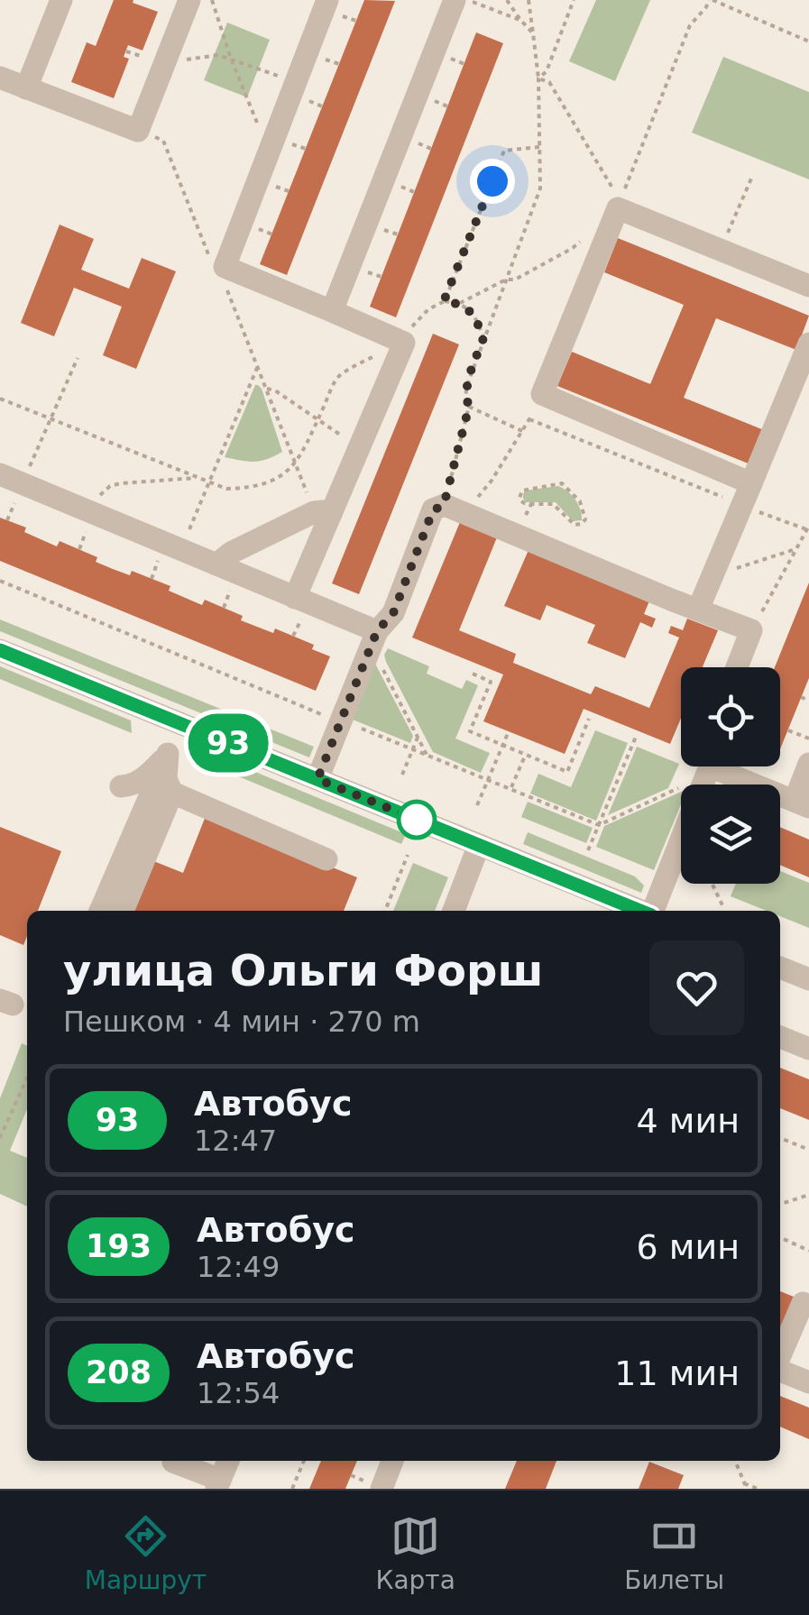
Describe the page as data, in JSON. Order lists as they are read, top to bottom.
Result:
{
  "lines": ["bus line 93"],
  "page": {
    "on_map": "93",
    "heading": ["улица Ольги Форш", "Пешком · 4 мин · 270 m"],
    "list": [
      {
        "mark": "93",
        "name": "Автобус",
        "note": "12:47",
        "value": "4 мин"
      },
      {
        "mark": "193",
        "name": "Автобус",
        "note": "12:49",
        "value": "6 мин"
      },
      {
        "mark": "208",
        "name": "Автобус",
        "note": "12:54",
        "value": "11 мин"
      }
    ],
    "tabs": ["Маршрут", "Карта", "Билеты"]
  }
}
